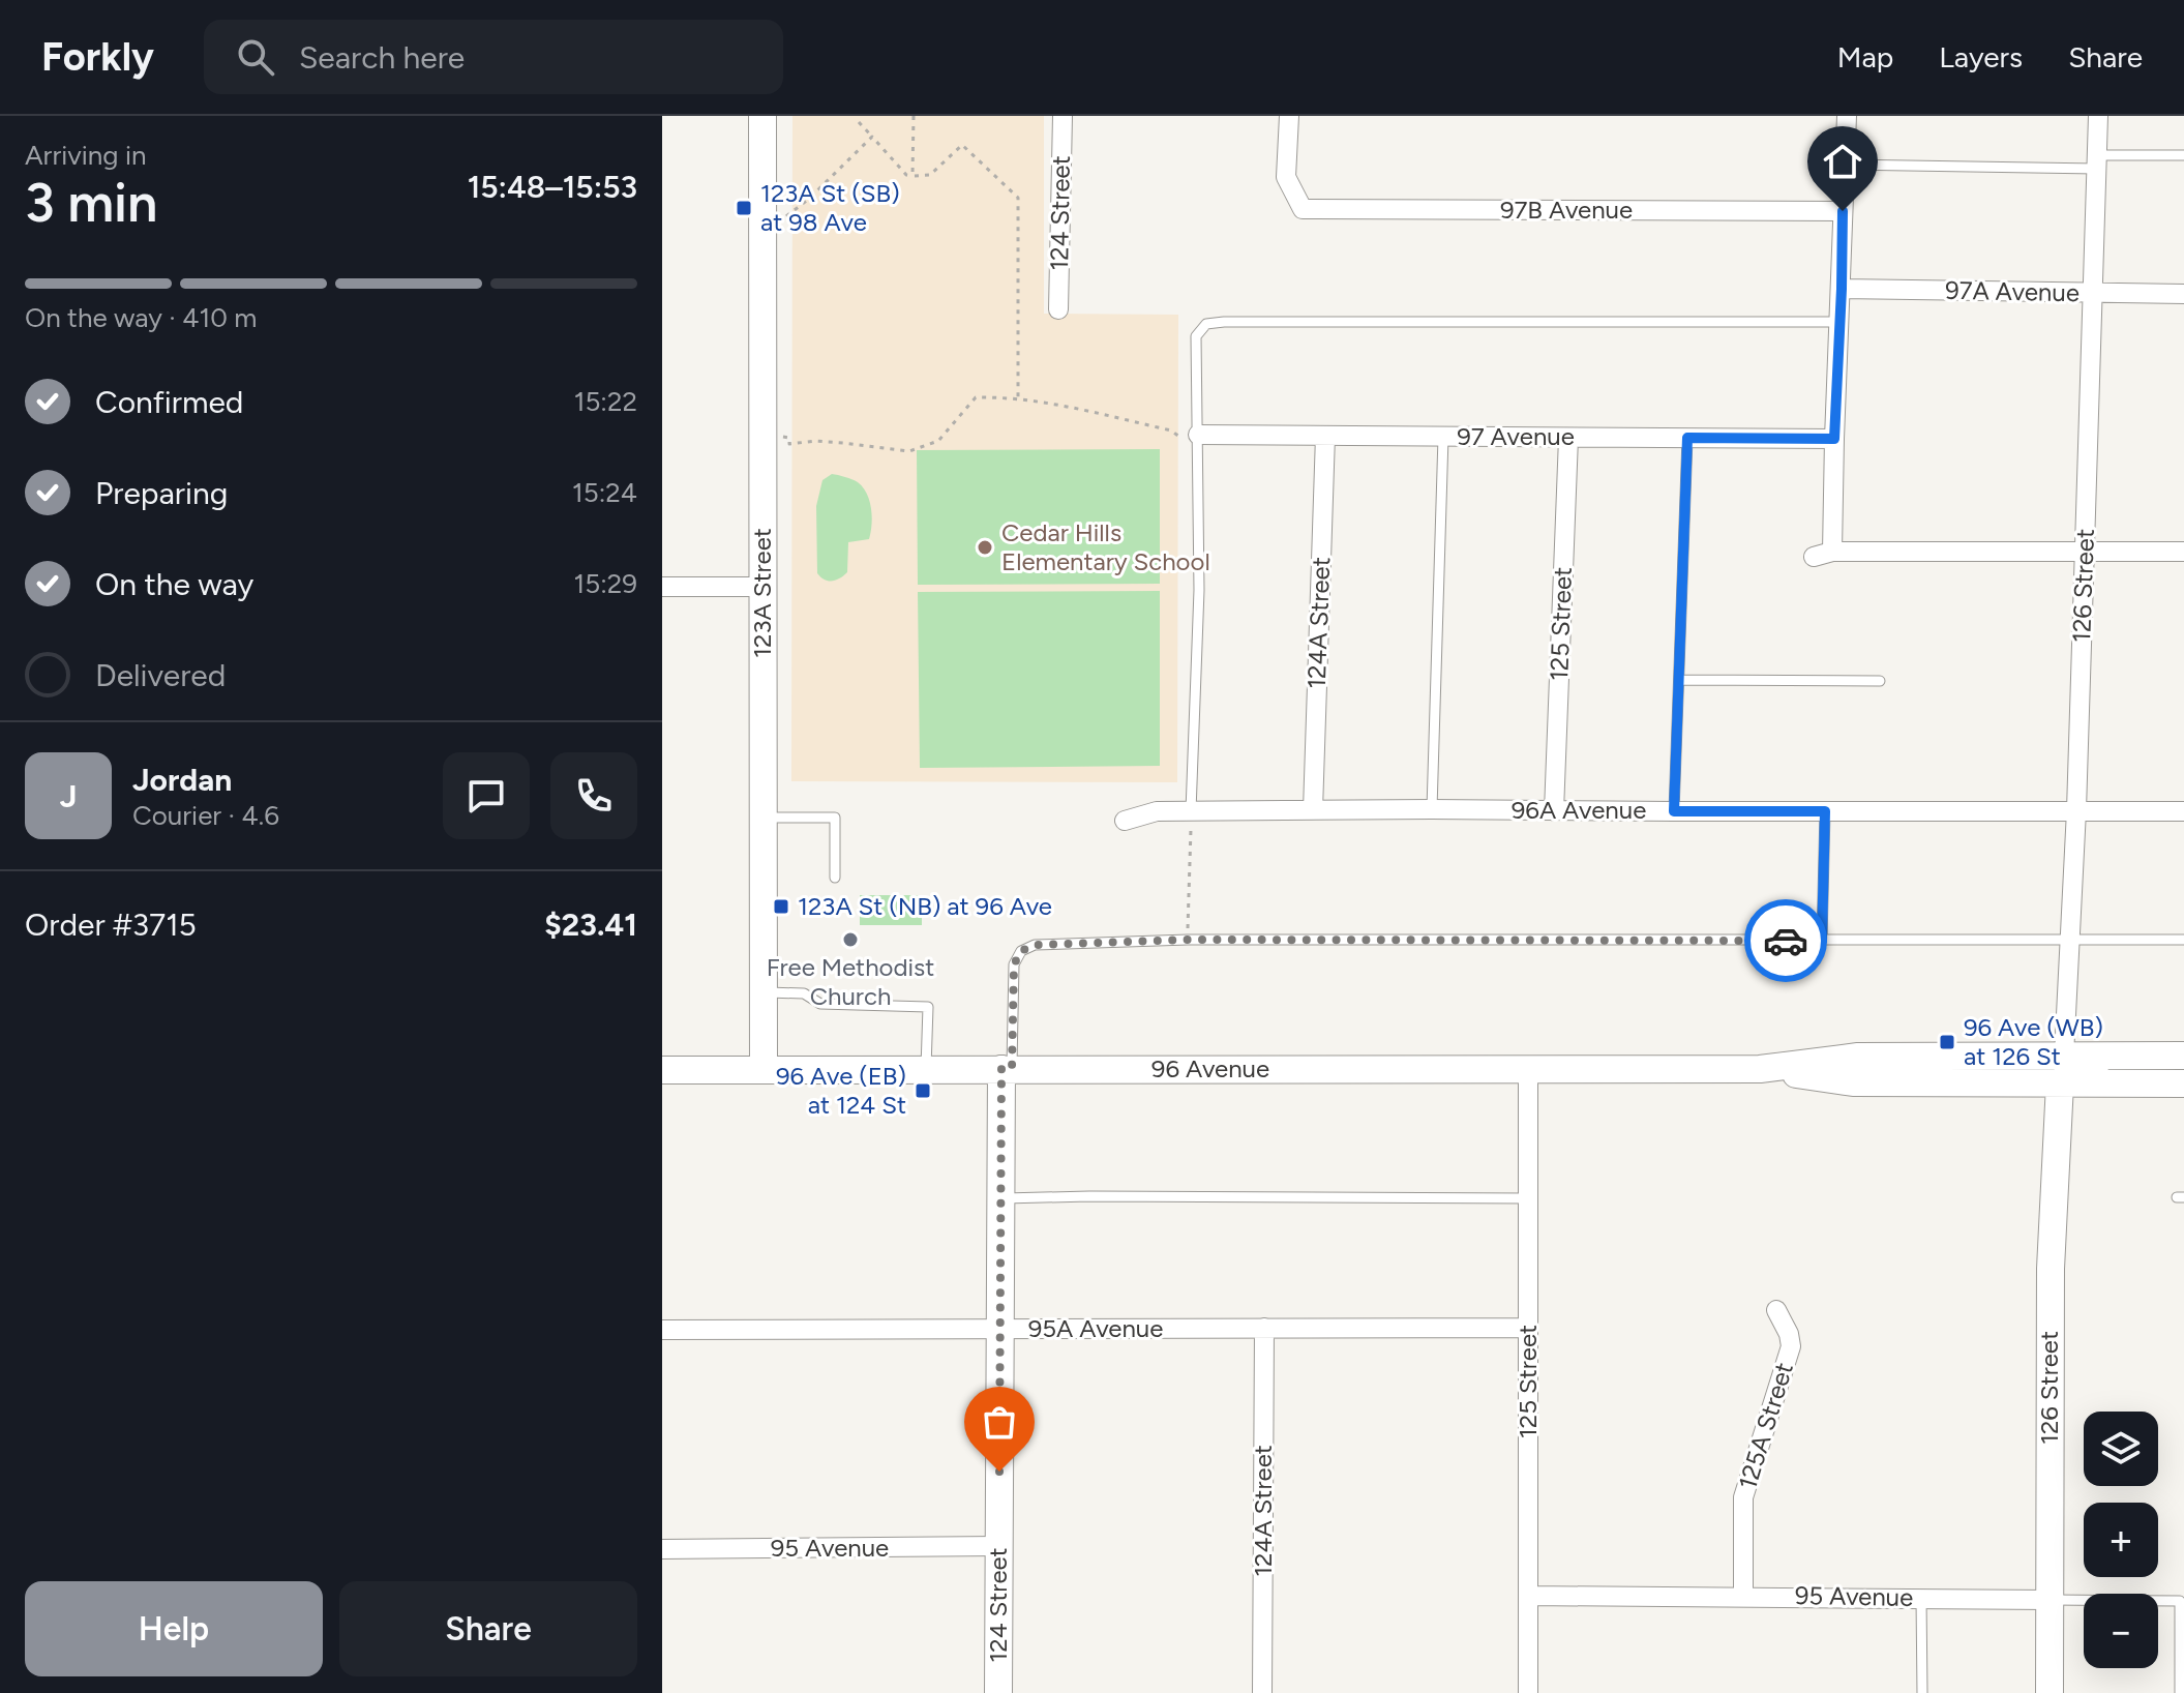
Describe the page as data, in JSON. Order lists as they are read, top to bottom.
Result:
{
  "streets": {
    "street": [
      "97B Avenue",
      "124 Street",
      "97A Avenue",
      "97 Avenue",
      "126 Street",
      "123A Street",
      "124A Street",
      "125 Street",
      "96A Avenue",
      "96 Avenue",
      "95A Avenue",
      "125A Street",
      "95 Avenue"
    ]
  },
  "crossings": [
    ["124 Street", "96 Avenue"],
    ["124 Street", "95A Avenue"],
    ["124 Street", "95 Avenue"],
    ["97A Avenue", "126 Street"],
    ["97 Avenue", "124A Street"],
    ["97 Avenue", "125 Street"],
    ["126 Street", "96A Avenue"],
    ["126 Street", "96 Avenue"],
    ["126 Street", "95 Avenue"],
    ["123A Street", "96 Avenue"],
    ["124A Street", "96A Avenue"],
    ["124A Street", "95A Avenue"],
    ["125 Street", "96A Avenue"],
    ["125 Street", "96 Avenue"],
    ["125 Street", "95A Avenue"],
    ["125 Street", "95 Avenue"],
    ["125A Street", "95 Avenue"]
  ],
  "places": {
    "transit": [
      "123A St (SB) at 98 Ave",
      "123A St (NB) at 96 Ave",
      "96 Ave (WB) at 126 St",
      "96 Ave (EB) at 124 St"
    ],
    "other": ["Cedar Hills Elementary School", "Free Methodist Church"]
  },
  "page": {
    "header": "Forkly",
    "search": "Search here",
    "nav": ["Map", "Layers", "Share"],
    "heading": ["3 min", "Arriving in", "15:48–15:53"],
    "panel": [
      "Jordan",
      "Courier · 4.6",
      "Order #3715",
      "$23.41"
    ],
    "bar": "On the way · 410 m",
    "list": [
      ["Confirmed", "15:22"],
      ["Preparing", "15:24"],
      ["On the way", "15:29"],
      "Delivered"
    ],
    "round": "J",
    "map_buttons": ["+", "−"],
    "buttons": ["Help", "Share"]
  }
}
